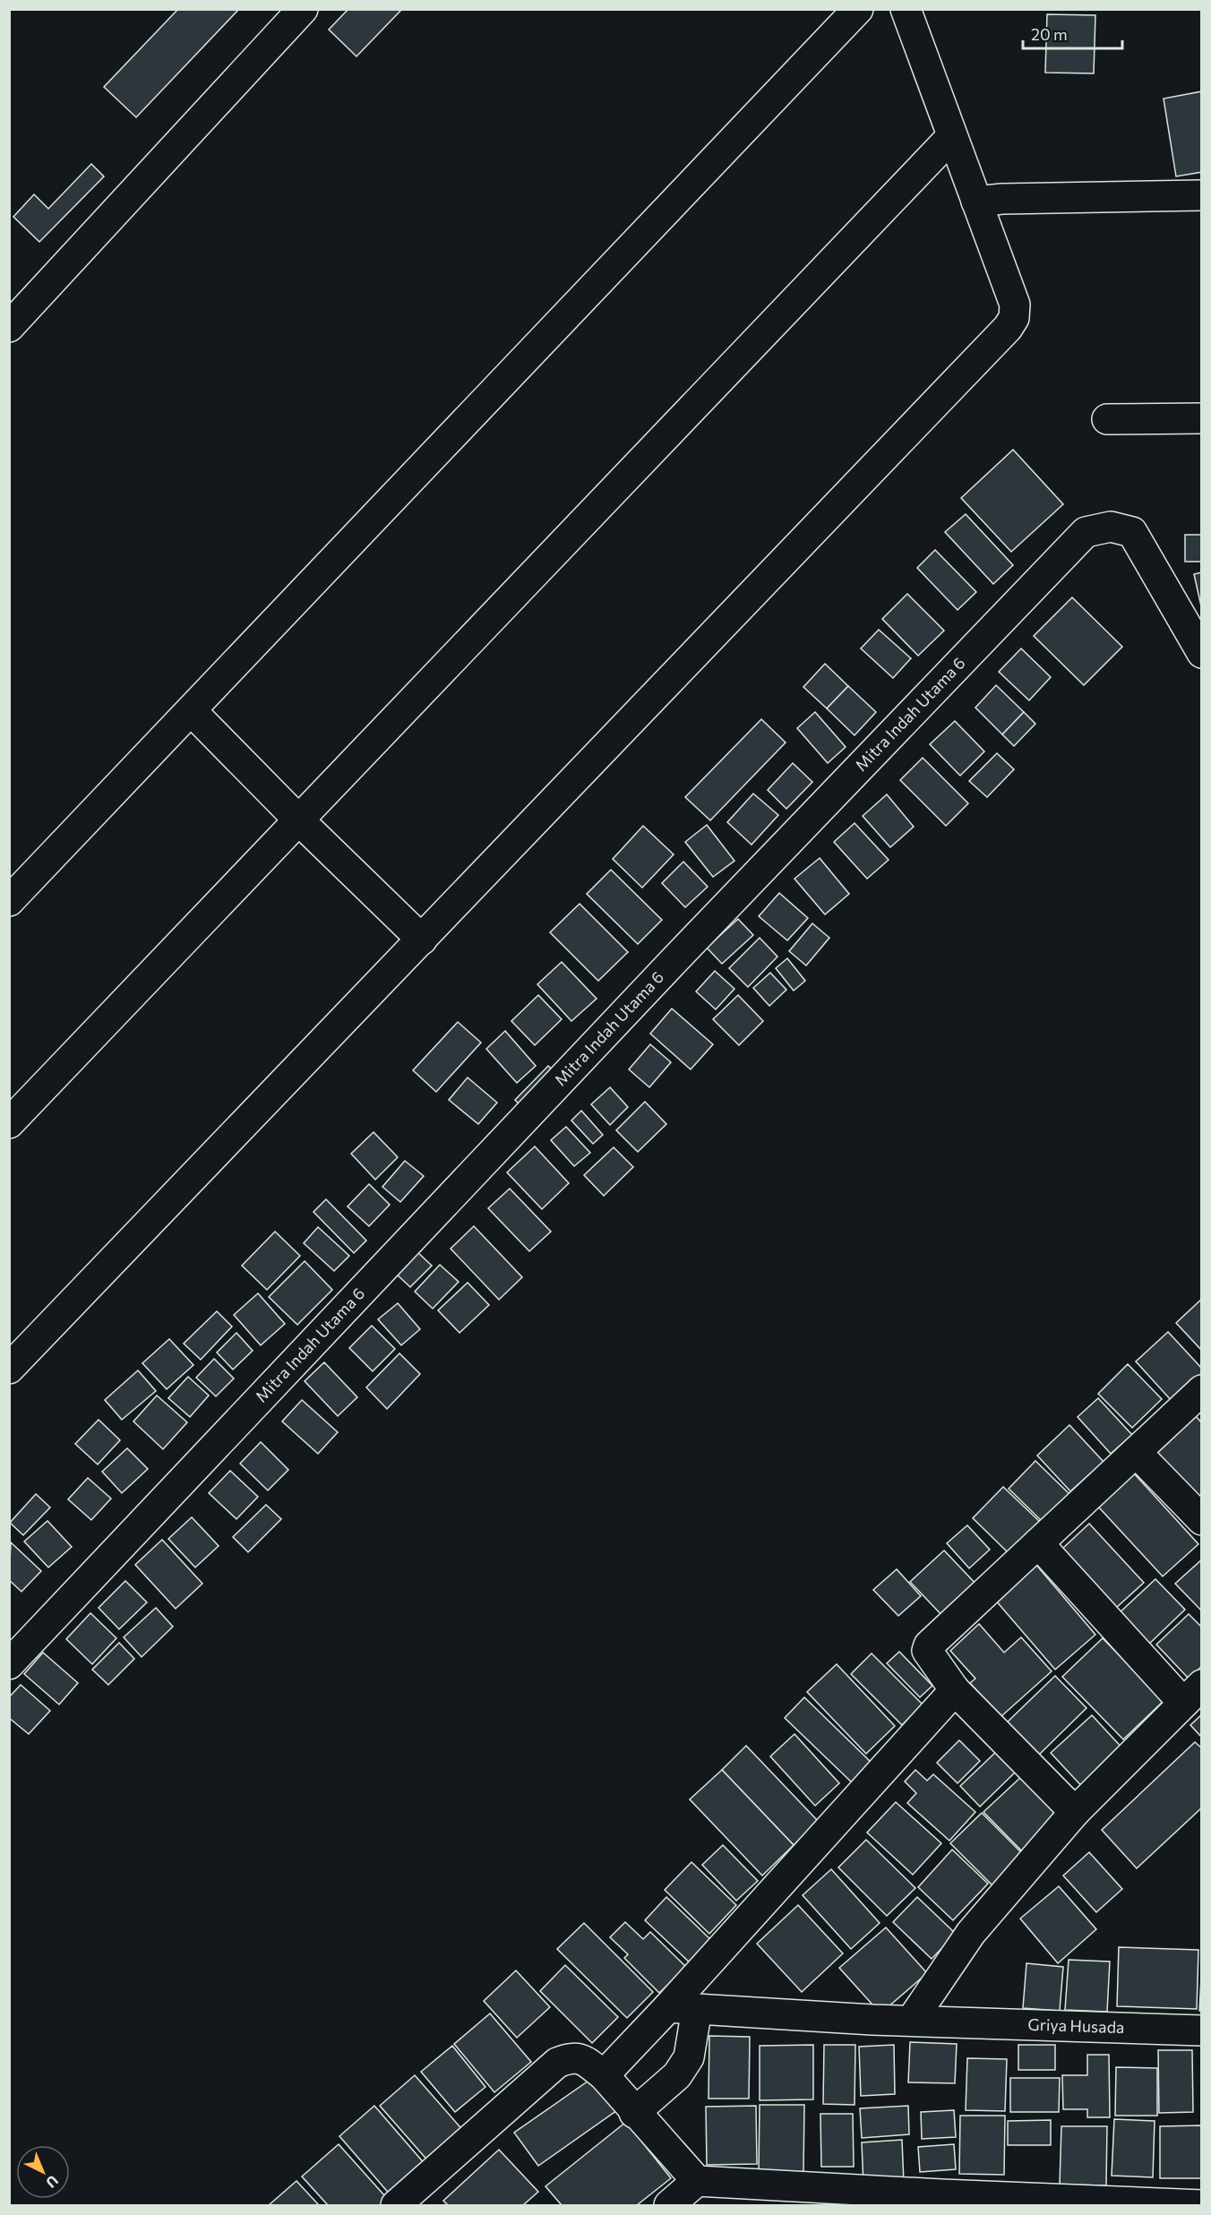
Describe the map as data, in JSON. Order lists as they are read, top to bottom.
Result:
{
  "streets": {
    "street": ["Mitra Indah Utama 6", "Griya Husada"]
  },
  "scale_bar": "20 m",
  "north": "bottom right"
}
